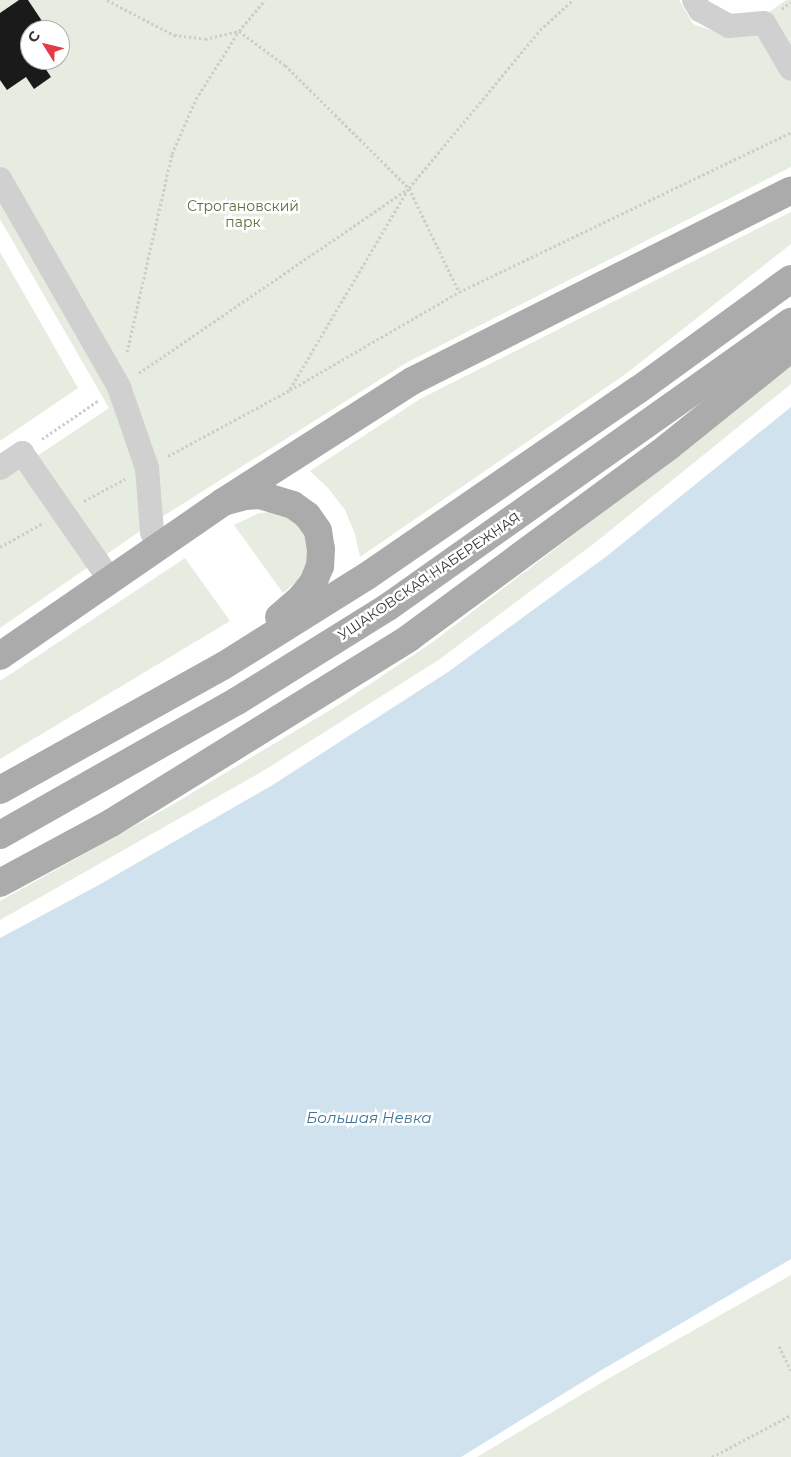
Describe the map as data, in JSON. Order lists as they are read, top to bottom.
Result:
{
  "streets": {
    "main road": ["УШАКОВСКАЯ НАБЕРЕЖНАЯ"]
  },
  "water": ["Большая Невка"],
  "parks": ["Строгановский парк"],
  "north": "top left"
}
